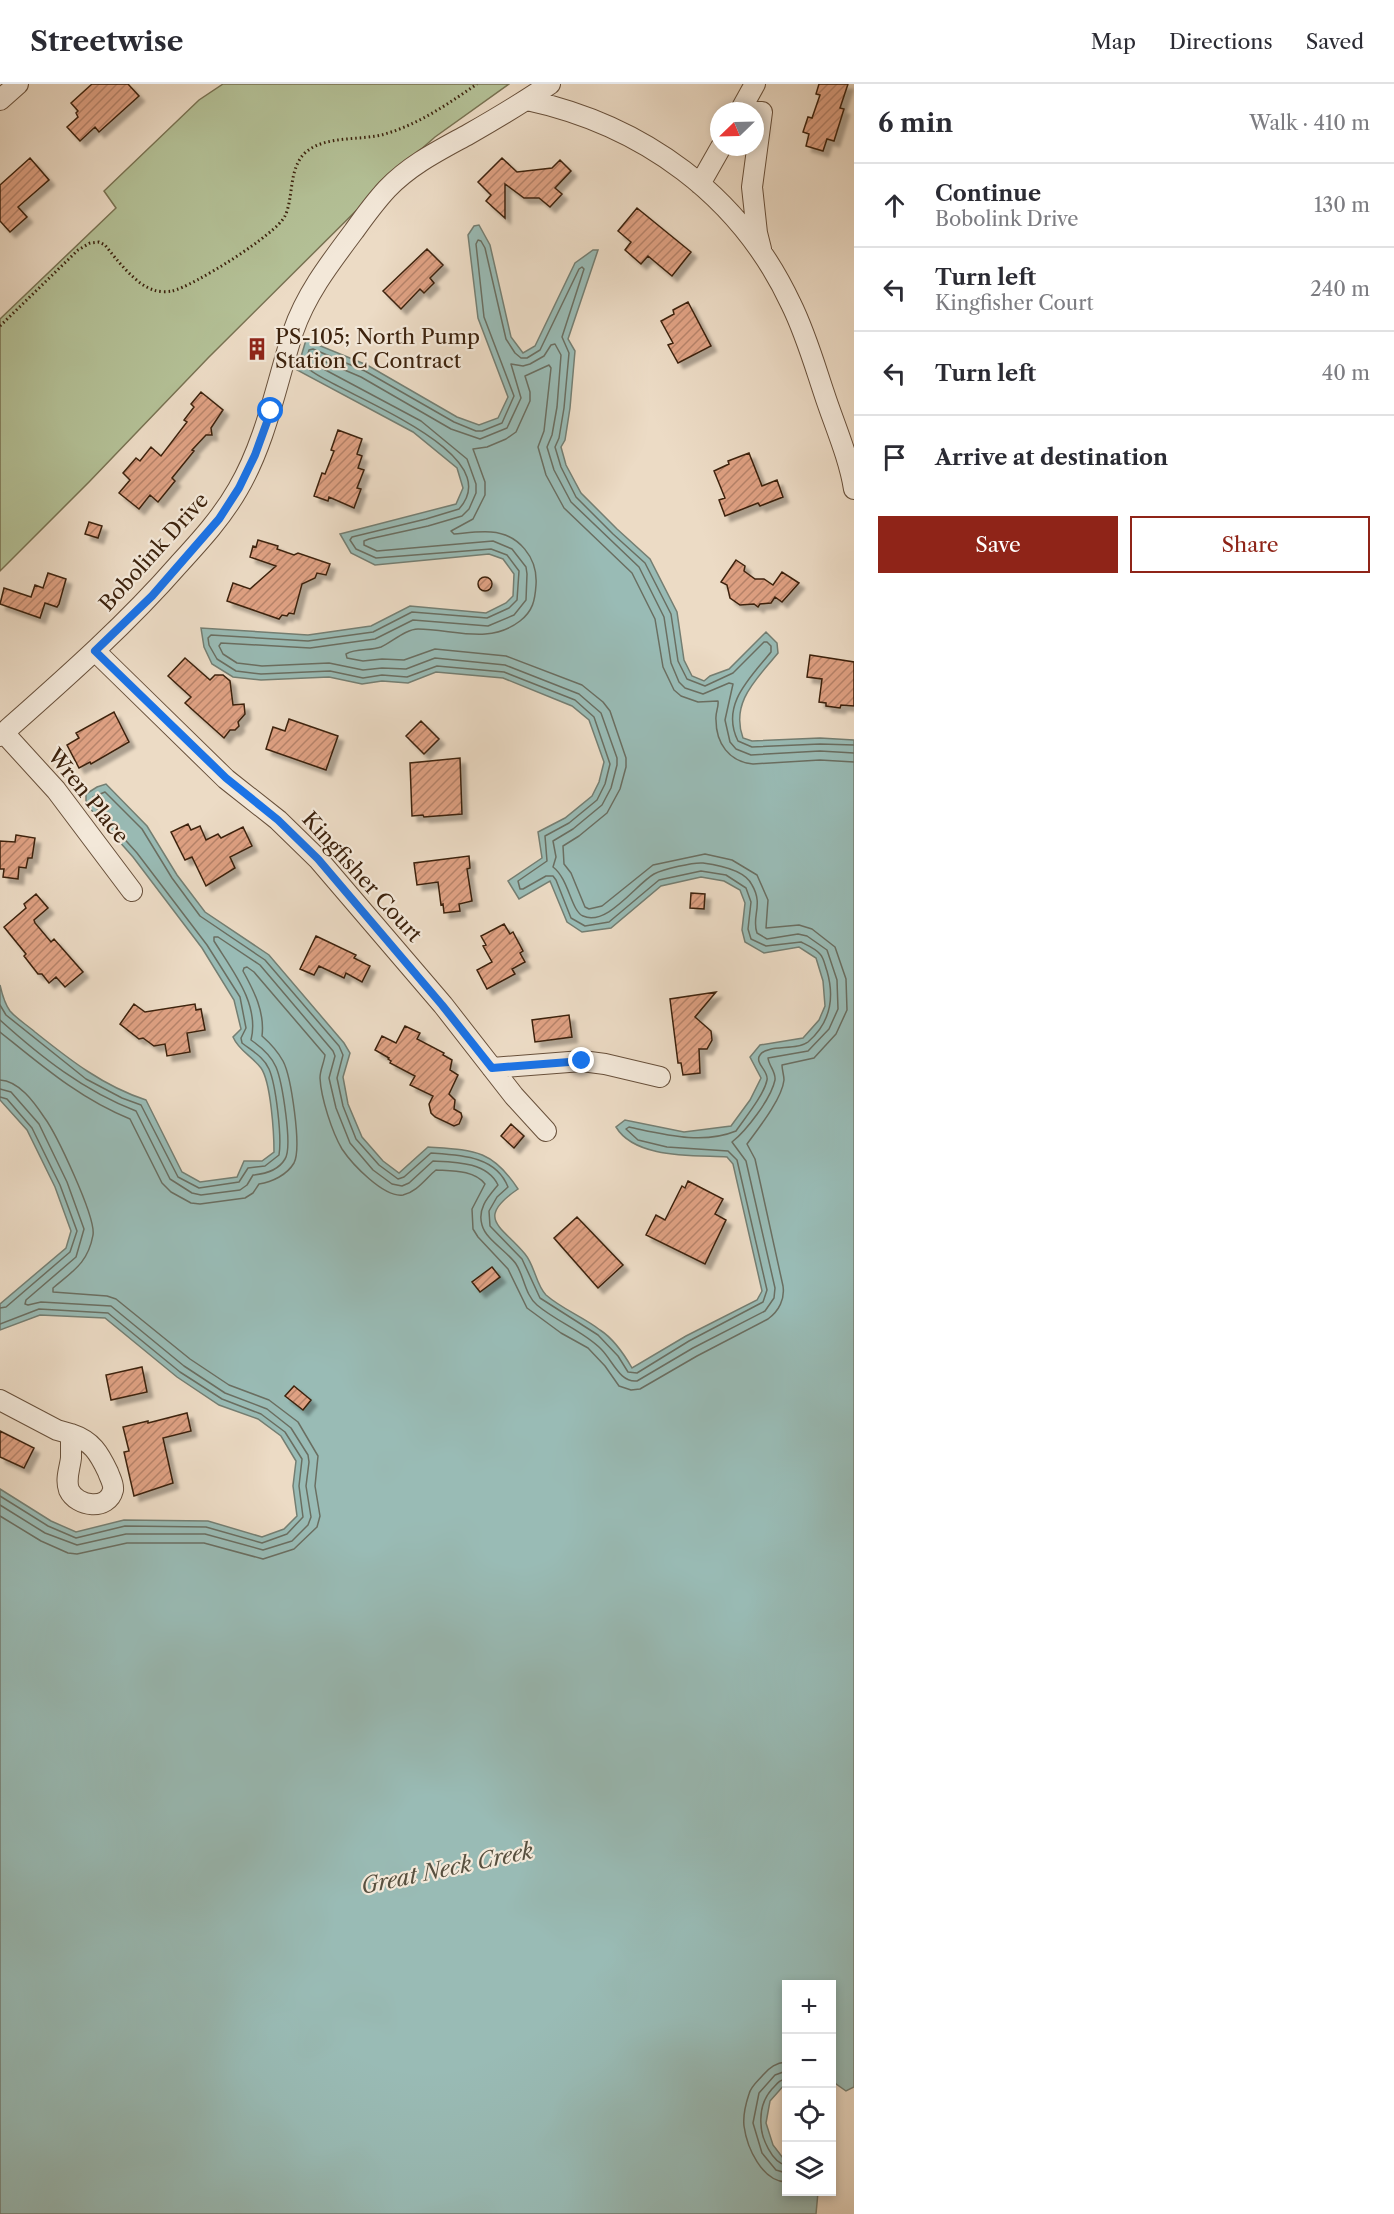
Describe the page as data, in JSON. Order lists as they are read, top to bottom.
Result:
{
  "streets": {
    "street": ["Bobolink Drive", "Wren Place", "Kingfisher Court"]
  },
  "crossings": [
    ["Bobolink Drive", "Wren Place"],
    ["Bobolink Drive", "Kingfisher Court"]
  ],
  "water": ["Great Neck Creek"],
  "places": {
    "building": ["PS-105; North Pump Station C Contract"]
  },
  "north": "bottom left",
  "page": {
    "header": "Streetwise",
    "nav": ["Map", "Directions", "Saved"],
    "heading": ["6 min", "Walk · 410 m"],
    "list": [
      ["Continue", "Bobolink Drive", "130 m"],
      ["Turn left", "Kingfisher Court", "240 m"],
      ["Turn left", "40 m"],
      "Arrive at destination"
    ],
    "buttons": ["Save", "Share"],
    "map_buttons": ["+", "−"]
  }
}
